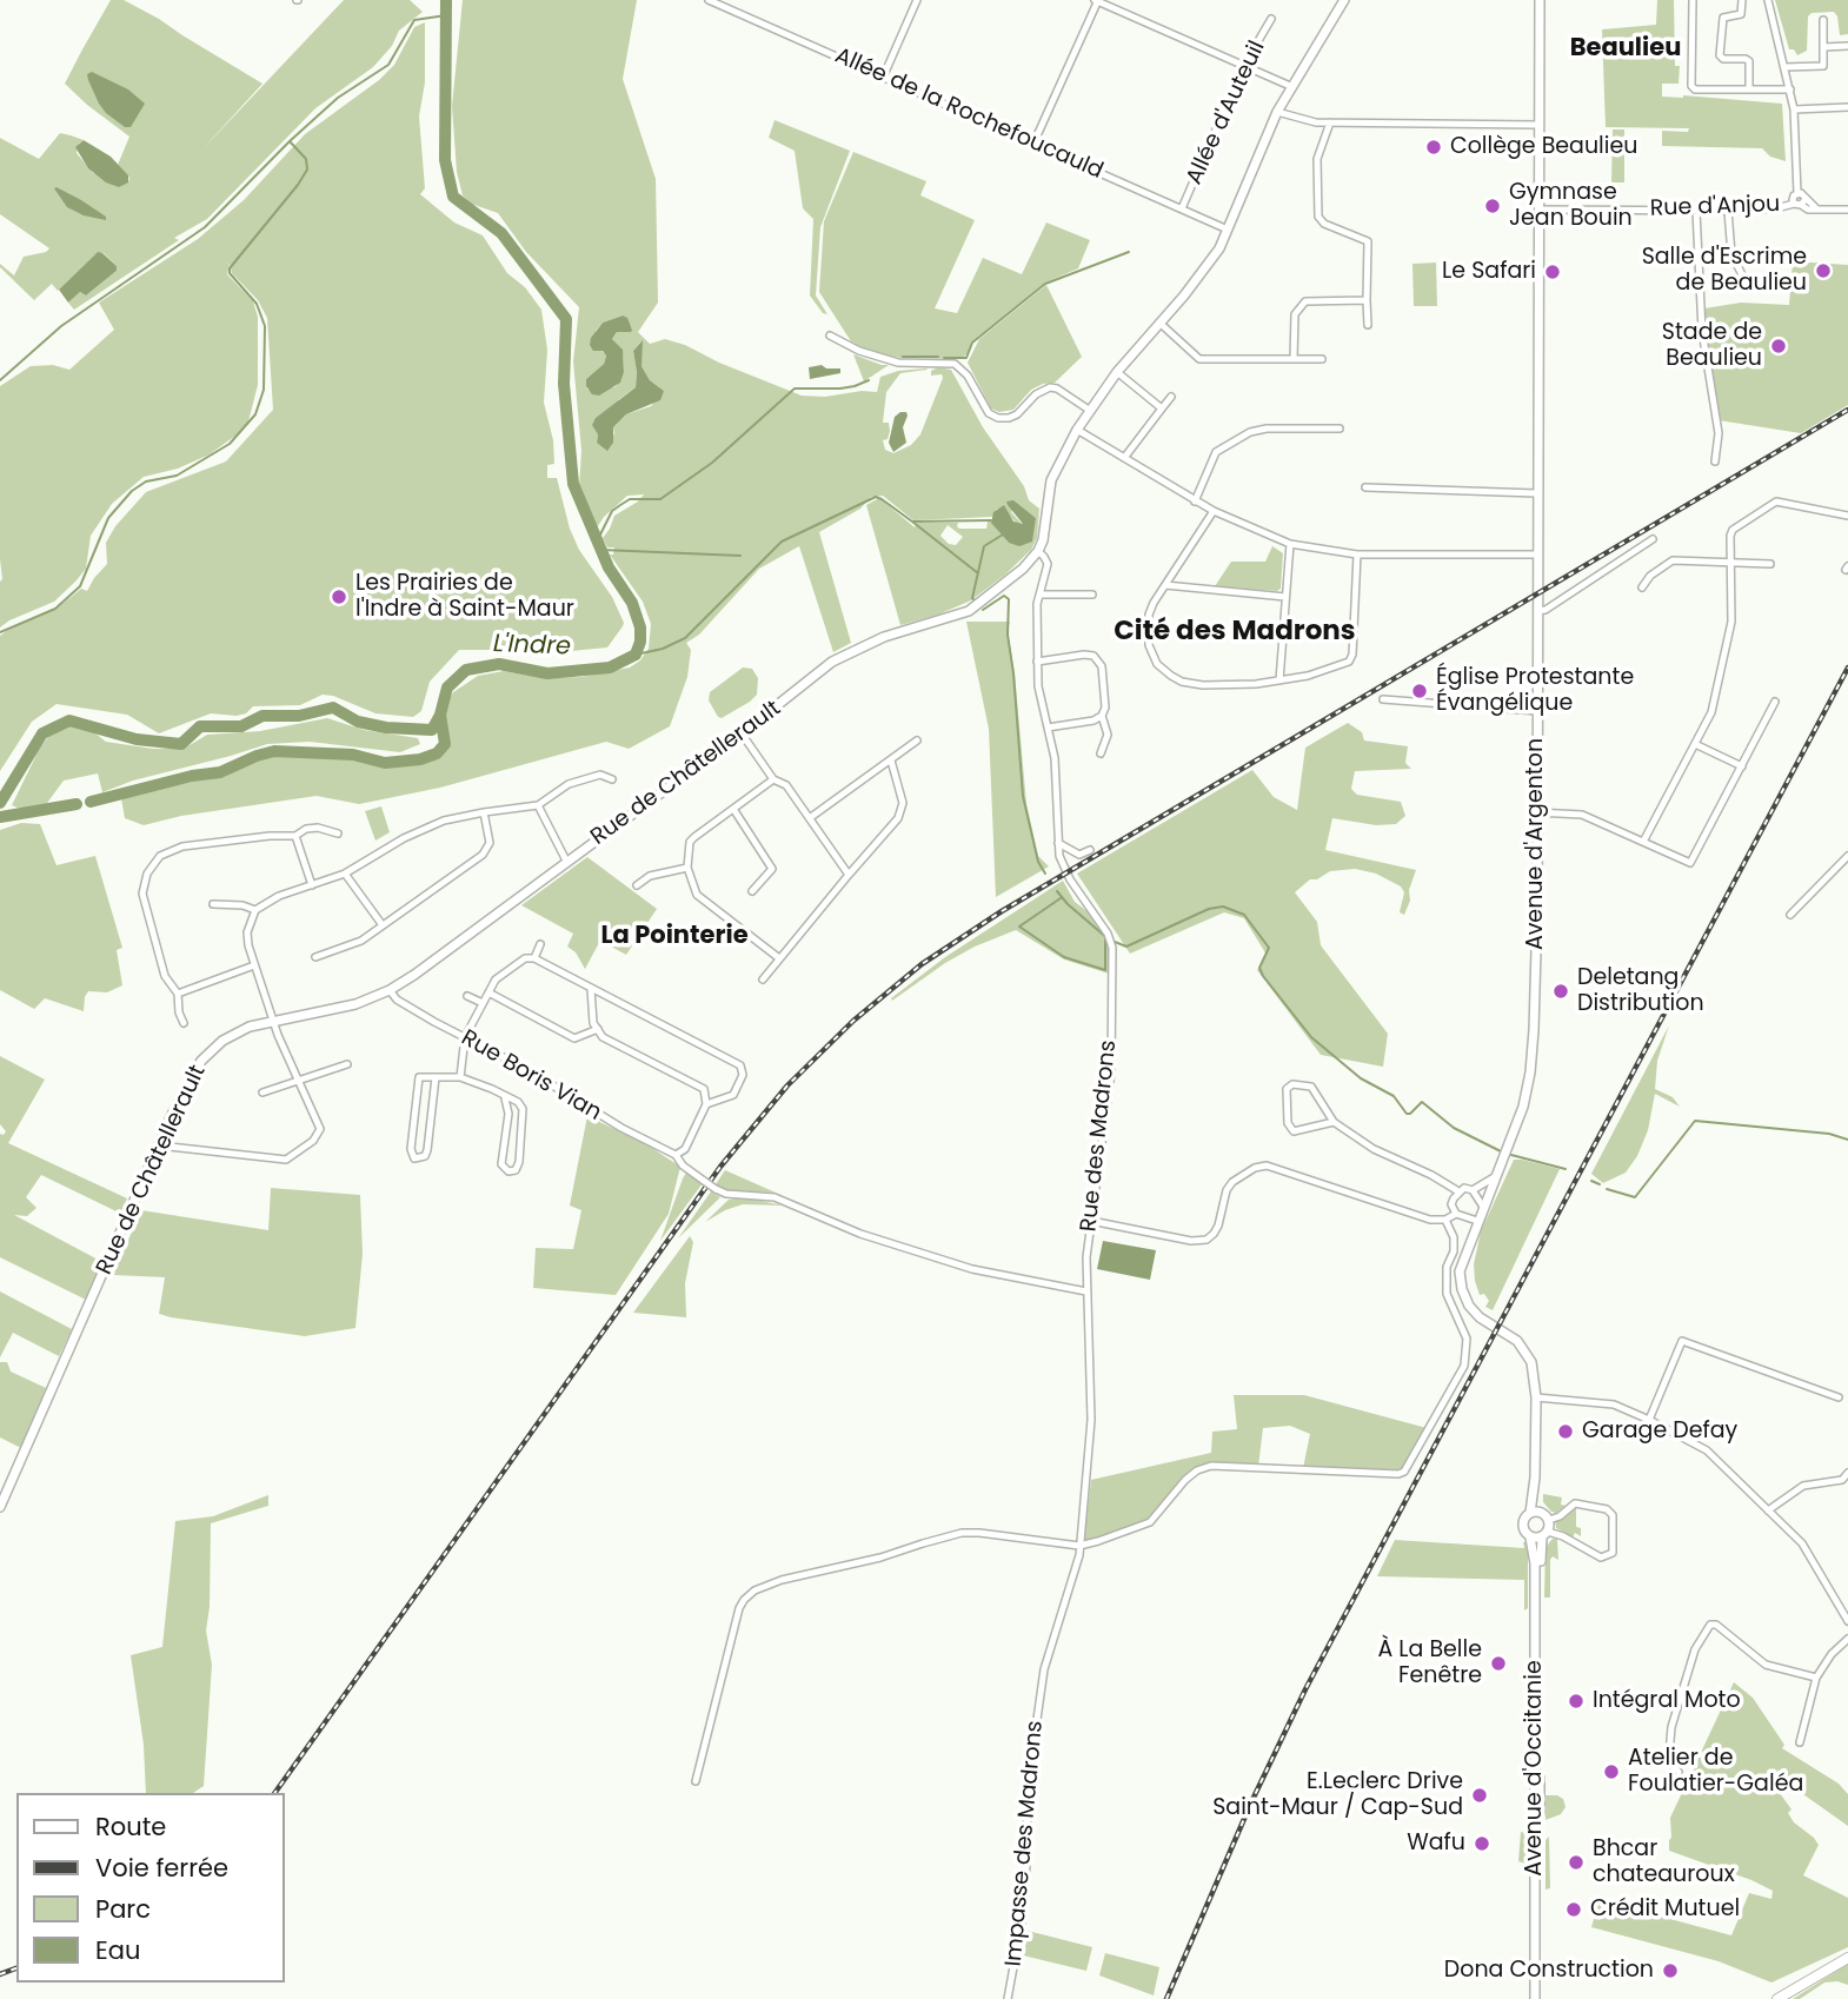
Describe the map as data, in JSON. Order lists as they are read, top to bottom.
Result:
{
  "streets": {
    "main road": ["Rue de Châtellerault", "Avenue d'Argenton", "Avenue d'Occitanie"],
    "street": [
      "Allée d'Auteuil",
      "Allée de la Rochefoucauld",
      "Rue d'Anjou",
      "Rue Boris Vian",
      "Rue des Madrons",
      "Impasse des Madrons"
    ]
  },
  "crossings": [
    ["Allée d'Auteuil", "Allée de la Rochefoucauld"],
    ["Allée de la Rochefoucauld", "Rue de Châtellerault"],
    ["Rue d'Anjou", "Avenue d'Argenton"],
    ["Rue de Châtellerault", "Rue Boris Vian"],
    ["Rue de Châtellerault", "Rue des Madrons"],
    ["Avenue d'Argenton", "Avenue d'Occitanie"],
    ["Rue Boris Vian", "Rue des Madrons"],
    ["Rue des Madrons", "Impasse des Madrons"]
  ],
  "districts": ["Beaulieu", "Cité des Madrons", "La Pointerie"],
  "water": ["L'Indre"],
  "places": [
    "Collège Beaulieu",
    "Gymnase Jean Bouin",
    "Salle d'Escrime de Beaulieu",
    "Le Safari",
    "Stade de Beaulieu",
    "Les Prairies de l'Indre à Saint-Maur",
    "Église Protestante Évangélique",
    "Deletang Distribution",
    "Garage Defay",
    "À La Belle Fenêtre",
    "Intégral Moto",
    "Atelier de Foulatier-Galéa",
    "E.Leclerc Drive Saint-Maur / Cap-Sud",
    "Wafu",
    "Bhcar chateauroux",
    "Crédit Mutuel",
    "Dona Construction"
  ],
  "legend": [
    "Route",
    "Voie ferrée",
    "Parc",
    "Eau"
  ]
}
